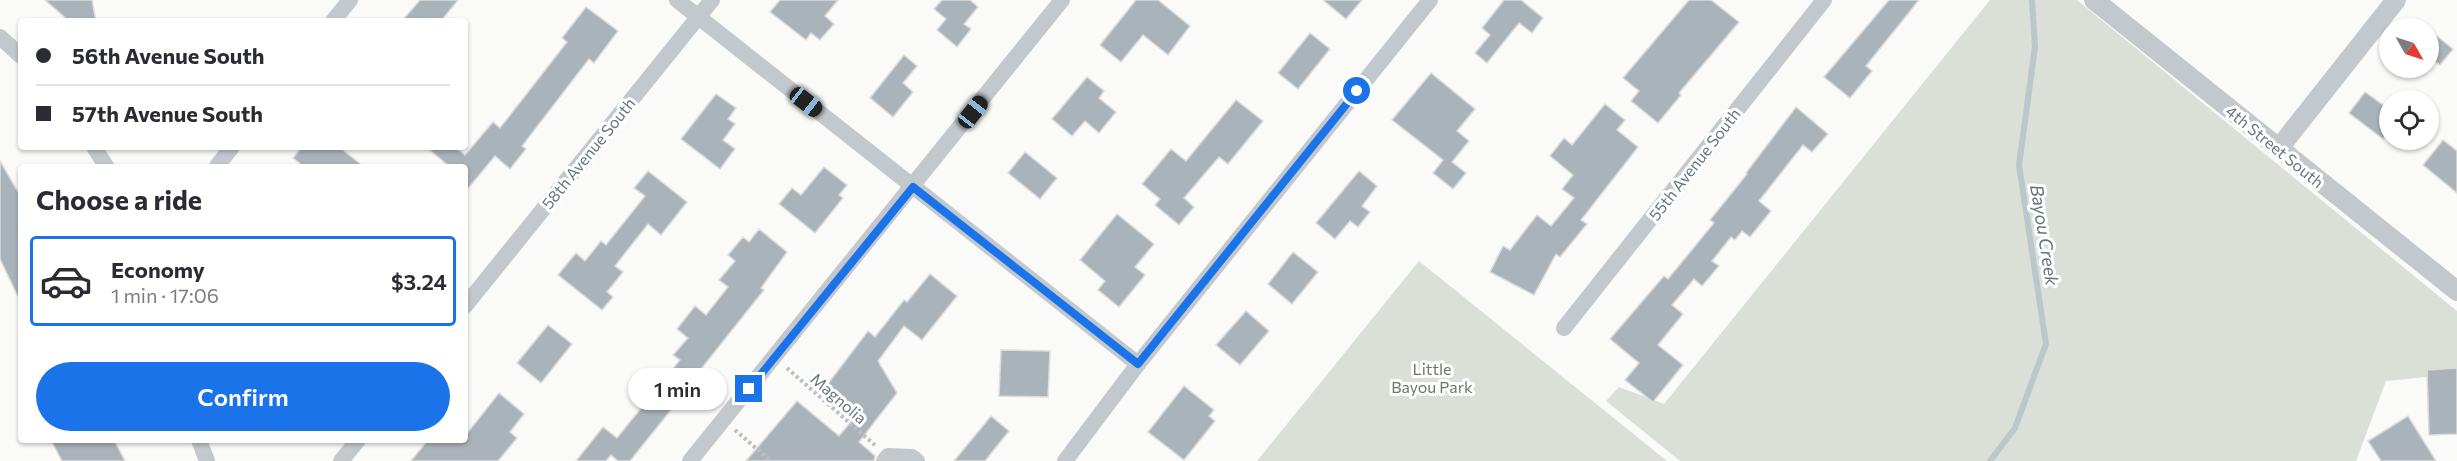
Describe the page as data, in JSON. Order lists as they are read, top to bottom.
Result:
{
  "streets": {
    "street": ["4th Street South", "58th Avenue South", "55th Avenue South"],
    "path": ["Magnolia"]
  },
  "water": ["Bayou Creek"],
  "parks": ["Little Bayou Park"],
  "north": "bottom right",
  "page": {
    "banner": ["56th Avenue South", "57th Avenue South"],
    "heading": "Choose a ride",
    "list": [
      {
        "name": "Economy",
        "note": "1 min · 17:06",
        "value": "$3.24"
      }
    ],
    "buttons": "Confirm",
    "bubble": "1 min"
  }
}
